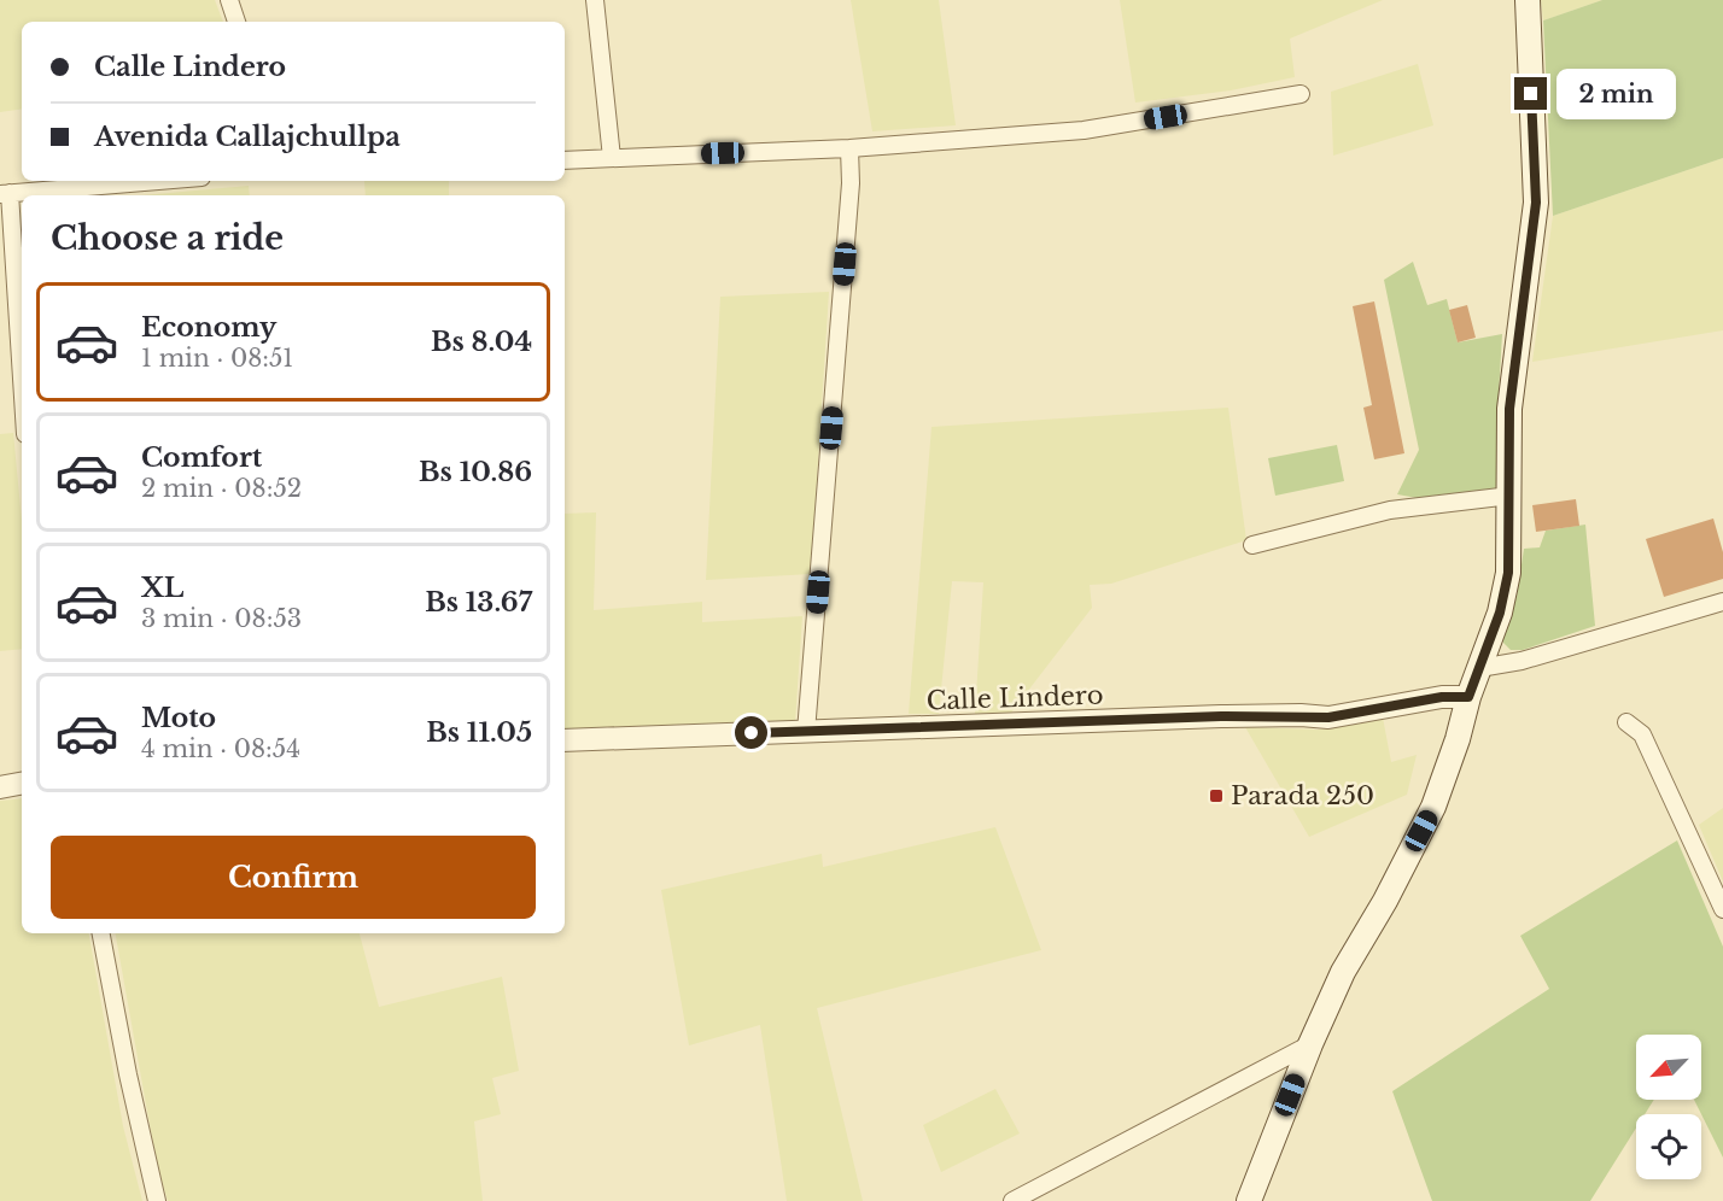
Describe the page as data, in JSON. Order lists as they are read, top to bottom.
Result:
{
  "streets": {
    "street": ["Calle Lindero"]
  },
  "places": {
    "transit": ["Parada 250"]
  },
  "north": "bottom left",
  "page": {
    "banner": ["Calle Lindero", "Avenida Callajchullpa"],
    "bubble": "2 min",
    "heading": "Choose a ride",
    "list": [
      {
        "name": "Economy",
        "note": "1 min · 08:51",
        "value": "Bs 8.04"
      },
      {
        "name": "Comfort",
        "note": "2 min · 08:52",
        "value": "Bs 10.86"
      },
      {
        "name": "XL",
        "note": "3 min · 08:53",
        "value": "Bs 13.67"
      },
      {
        "name": "Moto",
        "note": "4 min · 08:54",
        "value": "Bs 11.05"
      }
    ],
    "buttons": "Confirm"
  }
}
